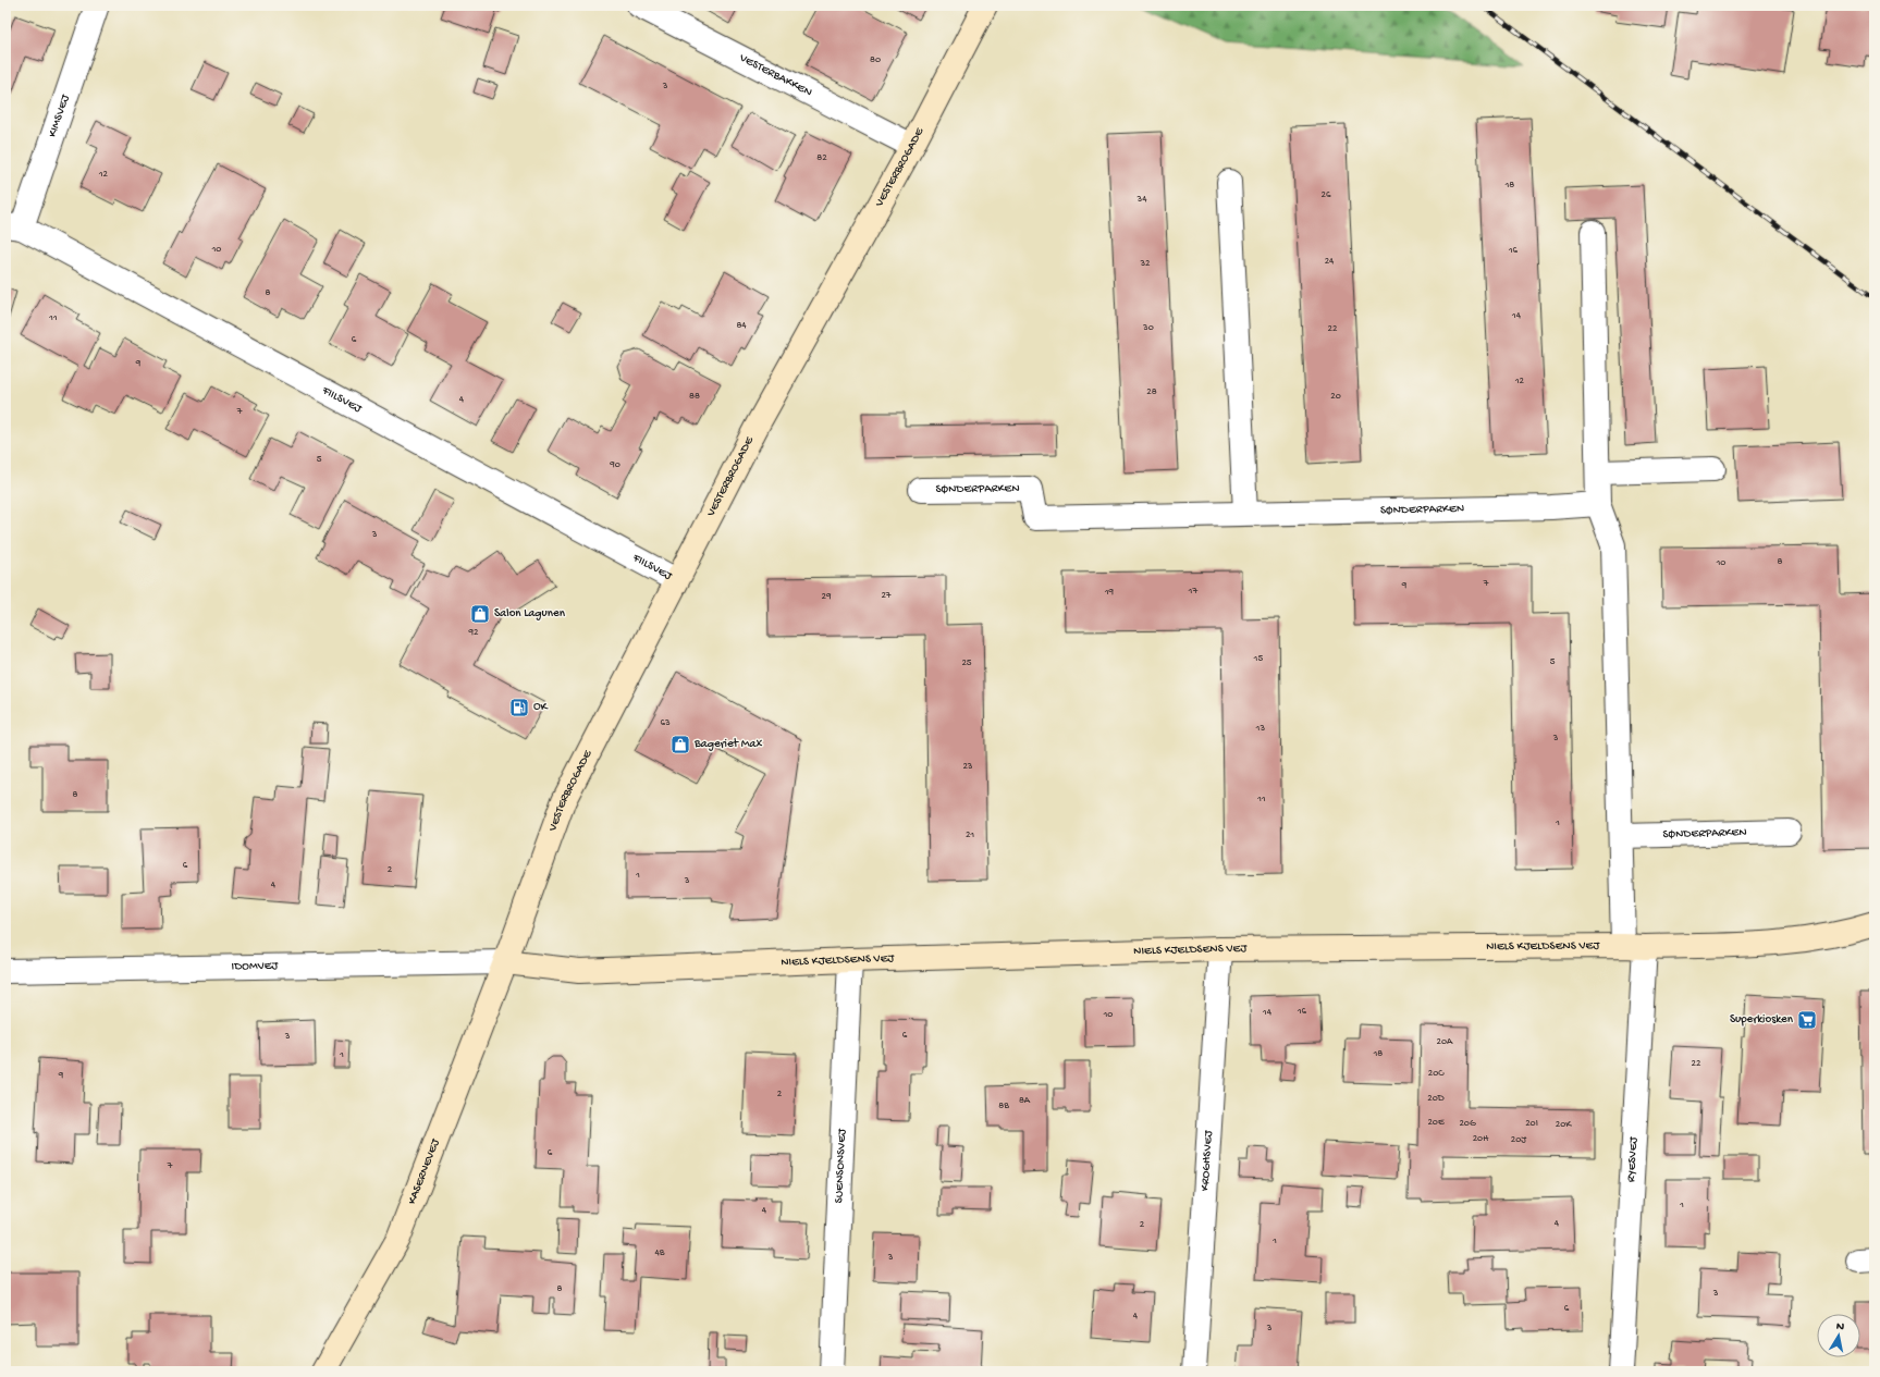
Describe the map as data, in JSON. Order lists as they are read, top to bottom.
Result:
{
  "streets": {
    "street": [
      "VESTERBAKKEN",
      "KIMSVEJ",
      "VESTERBROGADE",
      "FIILSVEJ",
      "SØNDERPARKEN",
      "NIELS KJELDSENS VEJ",
      "IDOMVEJ",
      "RYESVEJ",
      "KROGHSVEJ",
      "SUENSONSVEJ",
      "KASERNEVEJ"
    ]
  },
  "crossings": [
    ["VESTERBAKKEN", "VESTERBROGADE"],
    ["KIMSVEJ", "FIILSVEJ"],
    ["VESTERBROGADE", "FIILSVEJ"],
    ["VESTERBROGADE", "NIELS KJELDSENS VEJ"],
    ["VESTERBROGADE", "IDOMVEJ"],
    ["VESTERBROGADE", "KASERNEVEJ"],
    ["NIELS KJELDSENS VEJ", "IDOMVEJ"],
    ["NIELS KJELDSENS VEJ", "RYESVEJ"],
    ["NIELS KJELDSENS VEJ", "KROGHSVEJ"],
    ["NIELS KJELDSENS VEJ", "SUENSONSVEJ"],
    ["NIELS KJELDSENS VEJ", "KASERNEVEJ"],
    ["IDOMVEJ", "KASERNEVEJ"]
  ],
  "places": {
    "shop": ["Salon Lagunen", "Bageriet Max"],
    "fuel station": ["OK"],
    "supermarket": ["Superkiosken"]
  },
  "house_numbers": [
    "80",
    "3",
    "82",
    "12",
    "18",
    "26",
    "34",
    "10",
    "16",
    "24",
    "32",
    "8",
    "14",
    "11",
    "84",
    "30",
    "22",
    "6",
    "9",
    "12",
    "28",
    "88",
    "20",
    "4",
    "7",
    "5",
    "90",
    "3",
    "8",
    "10",
    "7",
    "9",
    "17",
    "19",
    "27",
    "29",
    "92",
    "15",
    "5",
    "25",
    "63",
    "13",
    "3",
    "23",
    "8",
    "11",
    "1",
    "21",
    "6",
    "2",
    "1",
    "3",
    "4",
    "16",
    "14",
    "10",
    "6",
    "3",
    "20A",
    "18",
    "1",
    "22",
    "20C",
    "9",
    "2",
    "20D",
    "8A",
    "8B",
    "20E",
    "20G",
    "20I",
    "20K",
    "20H",
    "20J",
    "6",
    "7",
    "1",
    "4",
    "4",
    "2",
    "1",
    "4B",
    "3",
    "8",
    "3",
    "6",
    "4",
    "3"
  ],
  "north": "top"
}
